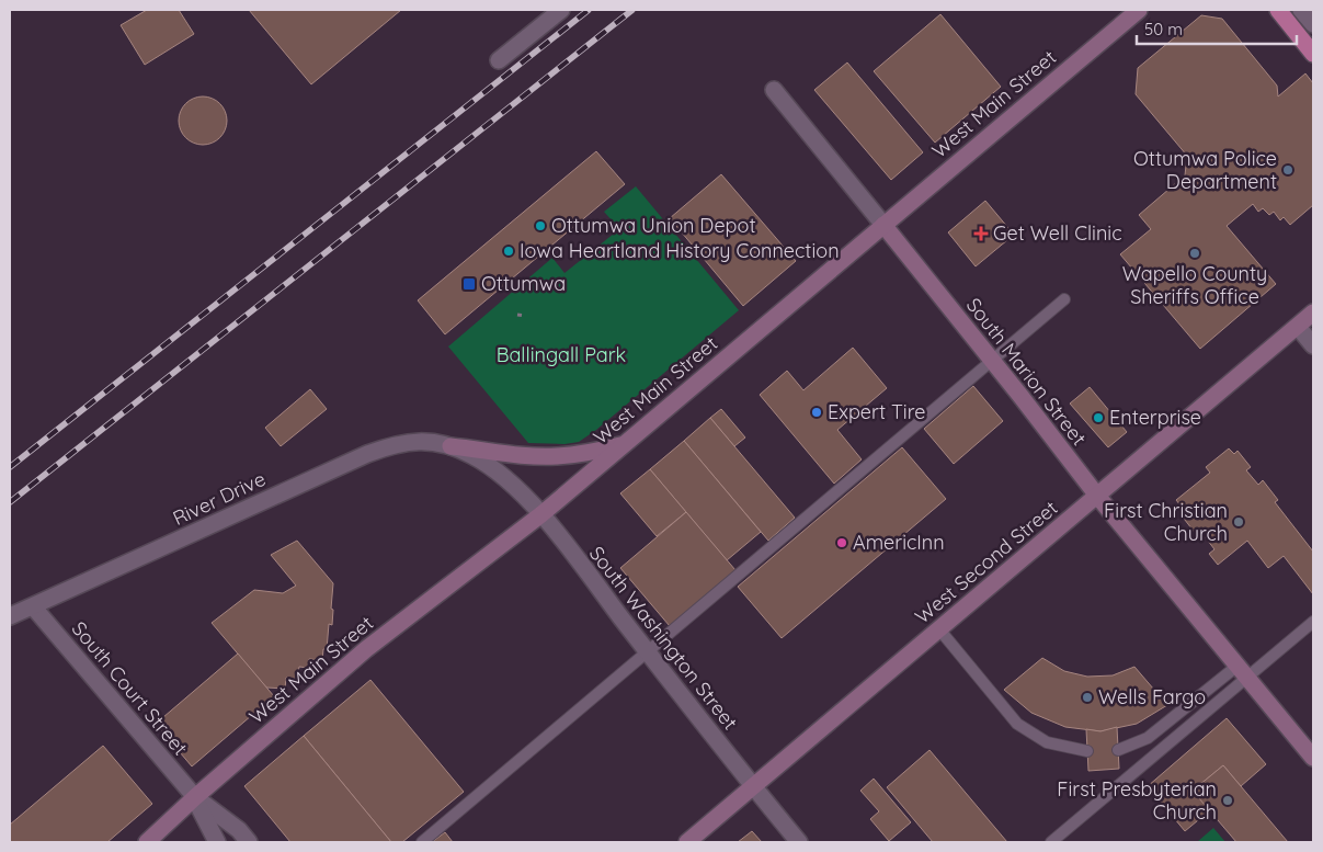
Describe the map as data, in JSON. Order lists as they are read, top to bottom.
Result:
{
  "streets": {
    "main road": ["West Main Street", "South Marion Street", "West Second Street"],
    "street": ["River Drive", "South Washington Street", "South Court Street"]
  },
  "crossings": [
    ["West Main Street", "South Marion Street"],
    ["West Main Street", "River Drive"],
    ["West Main Street", "South Washington Street"],
    ["West Main Street", "South Court Street"],
    ["South Marion Street", "West Second Street"],
    ["River Drive", "South Washington Street"],
    ["River Drive", "South Court Street"],
    ["West Second Street", "South Washington Street"]
  ],
  "parks": ["Ballingall Park"],
  "places": {
    "other": [
      "Ottumwa Police Department",
      "Ottumwa Union Depot",
      "Iowa Heartland History Connection",
      "Wapello County Sheriffs Office",
      "Expert Tire",
      "Enterprise",
      "First Christian Church",
      "AmericInn",
      "Wells Fargo",
      "First Presbyterian Church"
    ],
    "health": ["Get Well Clinic"],
    "transit": ["Ottumwa"]
  },
  "scale_bar": "50 m"
}
